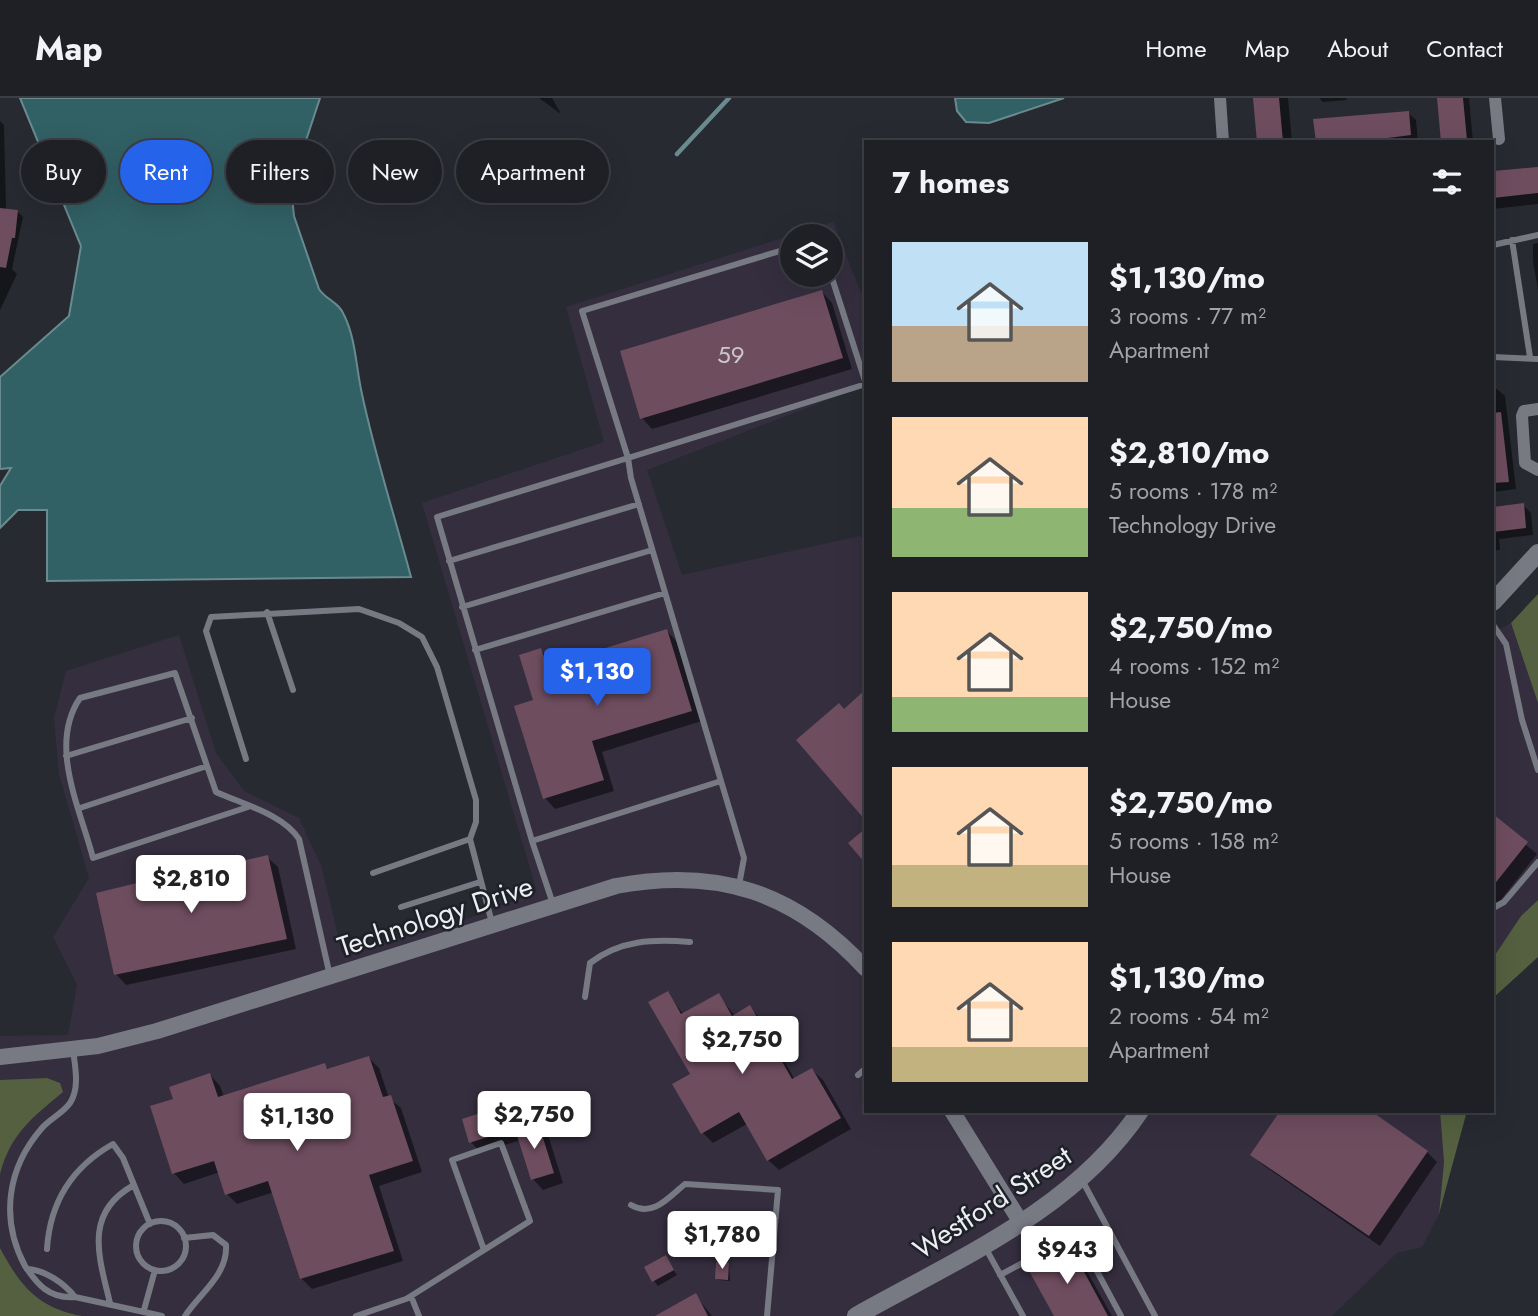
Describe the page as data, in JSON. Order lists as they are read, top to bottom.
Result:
{
  "streets": {
    "main road": ["Westford Street"],
    "street": ["Technology Drive"]
  },
  "house_numbers": ["59"],
  "page": {
    "header": "Map",
    "nav": [
      "Home",
      "Map",
      "About",
      "Contact"
    ],
    "chip": [
      "Buy",
      "Rent",
      "Filters",
      "New",
      "Apartment"
    ],
    "heading": "7 homes",
    "list": [
      {
        "name": "$1,130/mo",
        "note": "3 rooms · 77 m² · Apartment"
      },
      {
        "name": "$2,810/mo",
        "note": "5 rooms · 178 m² · Technology Drive"
      },
      {
        "name": "$2,750/mo",
        "note": "4 rooms · 152 m² · House"
      },
      {
        "name": "$2,750/mo",
        "note": "5 rooms · 158 m² · House"
      },
      {
        "name": "$1,130/mo",
        "note": "2 rooms · 54 m² · Apartment"
      }
    ],
    "price": [
      "$1,130",
      "$2,810",
      "$2,750",
      "$2,750",
      "$1,130",
      "$1,780",
      "$943"
    ]
  }
}
